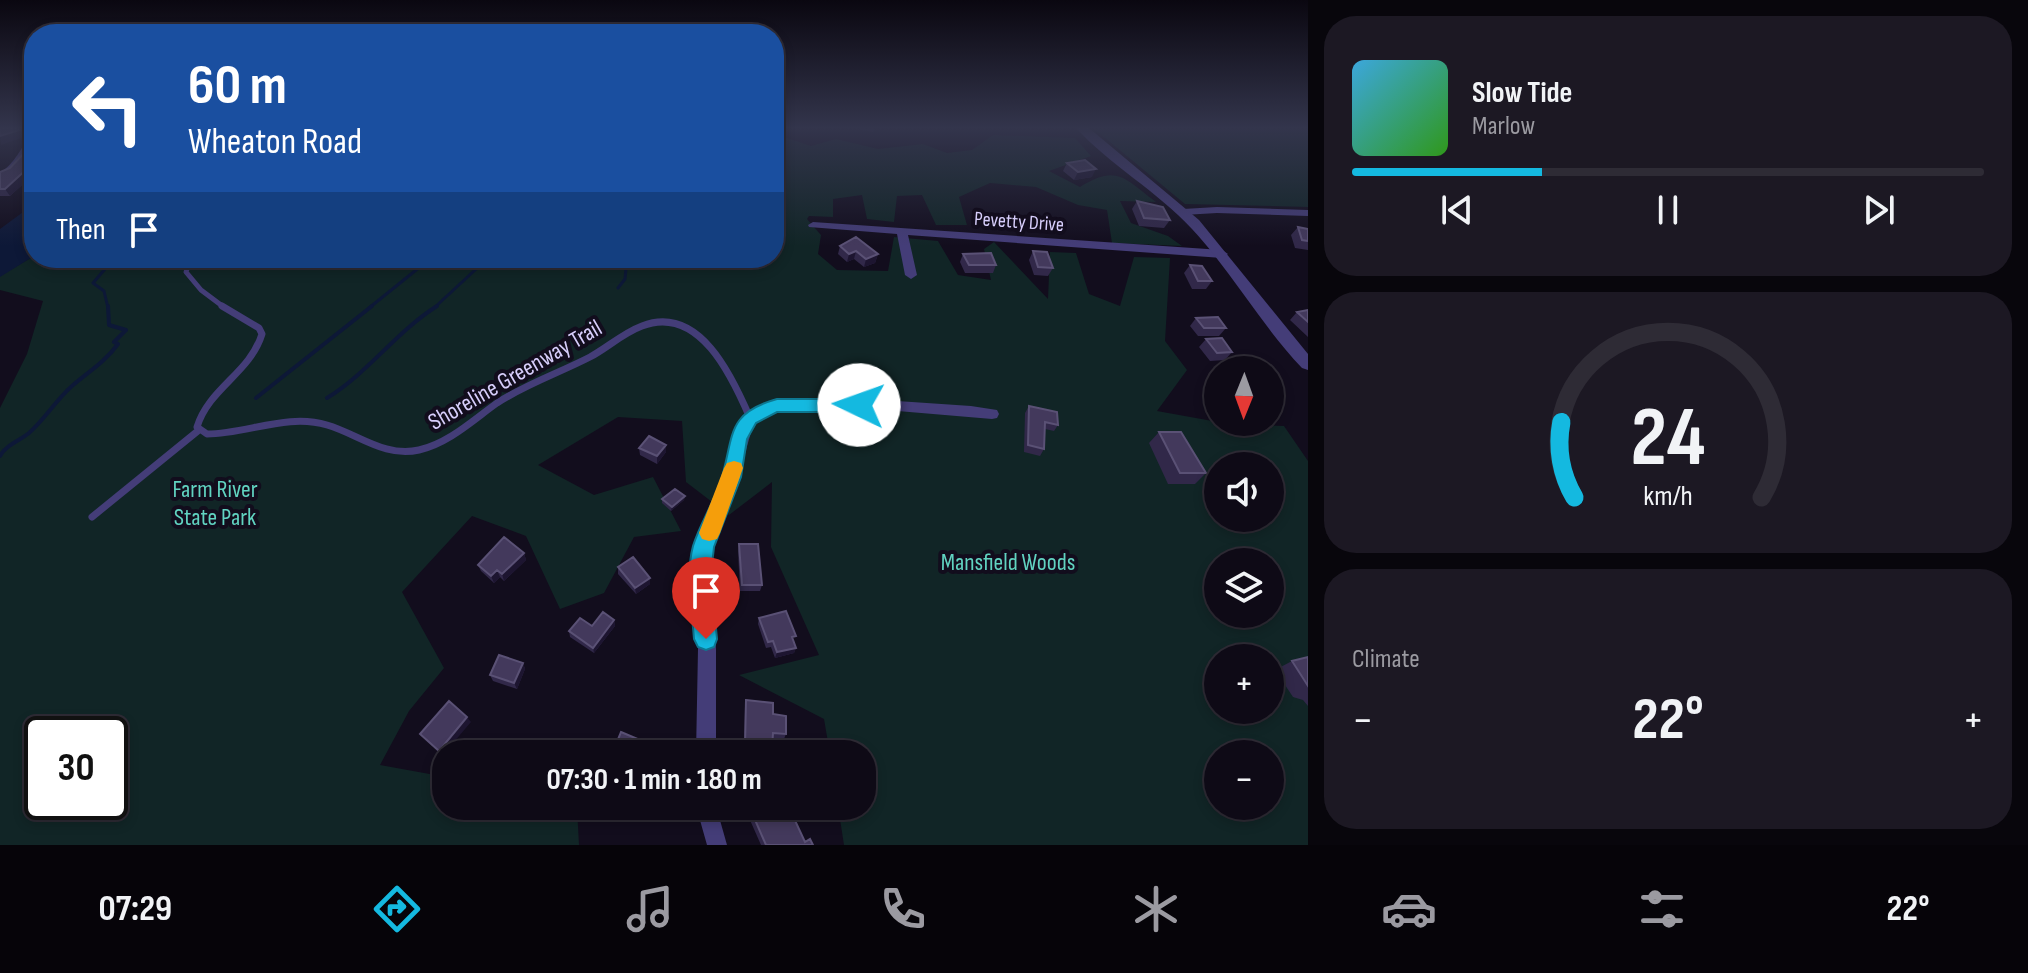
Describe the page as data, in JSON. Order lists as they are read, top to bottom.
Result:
{
  "streets": {
    "street": ["Pevetty Drive"],
    "lane": ["Shoreline Greenway Trail"]
  },
  "parks": ["Farm River State Park", "Mansfield Woods"],
  "north": "bottom",
  "page": {
    "turn": ["60 m", "Wheaton Road"],
    "song": ["Slow Tide", "Marlow"],
    "then": "Then",
    "map_buttons": ["+", "−"],
    "tile": "Climate",
    "heat": ["−", "22°", "+"],
    "limit": "30",
    "trip": "07:30 · 1 min · 180 m",
    "tabs": ["07:29", "22°"],
    "gauge": ["24", "km/h"]
  }
}
